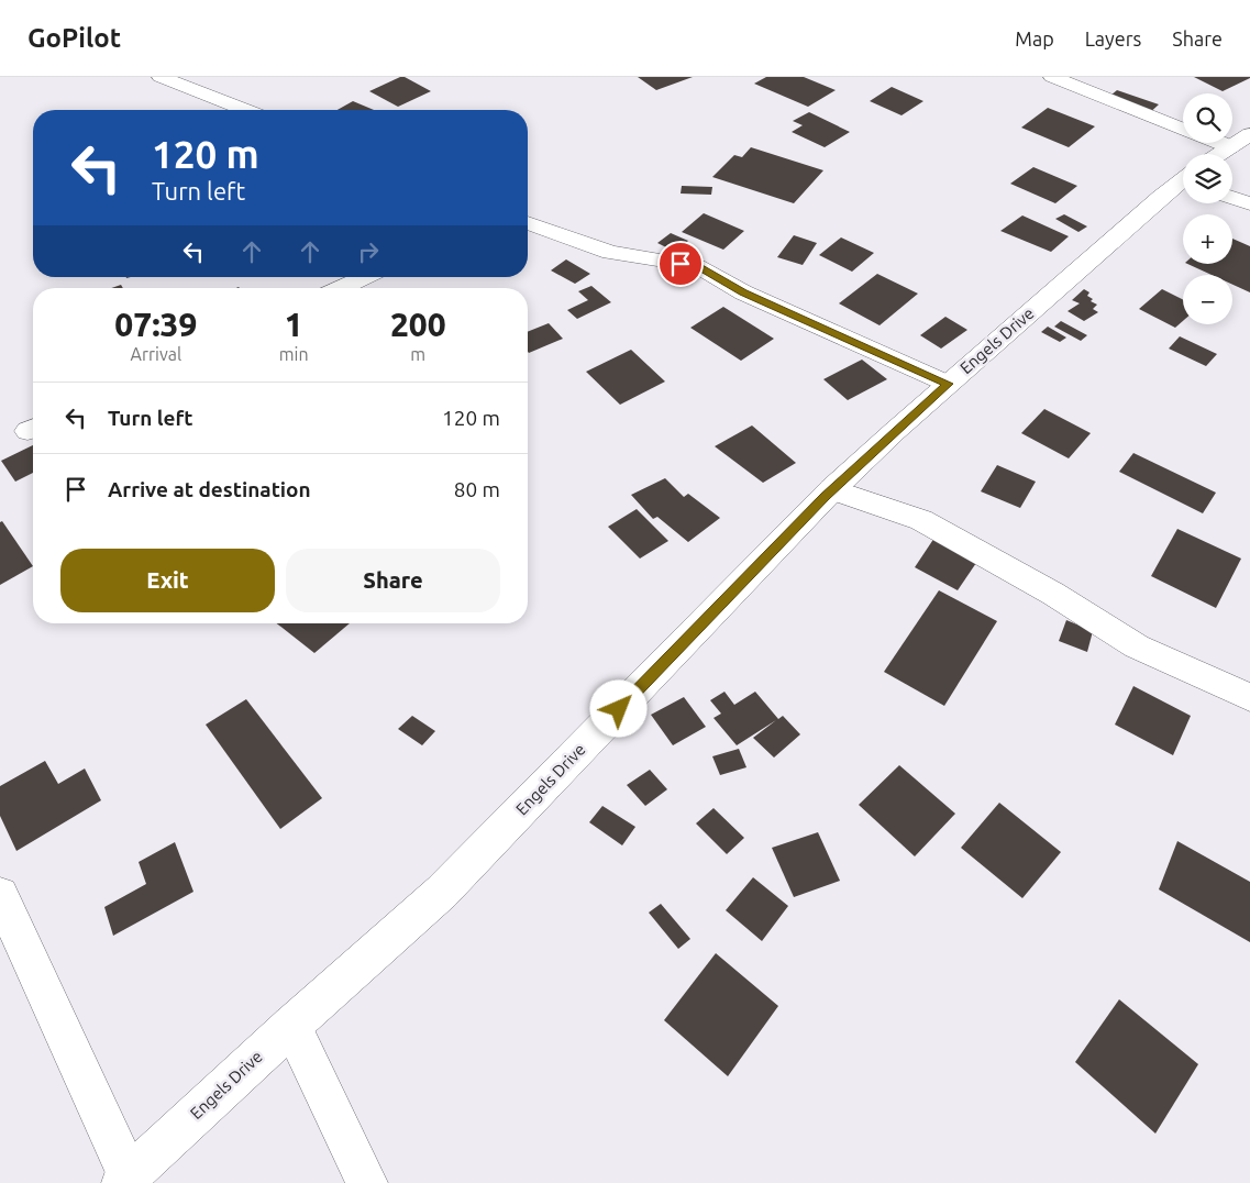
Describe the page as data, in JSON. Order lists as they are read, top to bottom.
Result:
{
  "streets": {
    "street": ["Engels Drive"]
  },
  "page": {
    "header": "GoPilot",
    "nav": ["Map", "Layers", "Share"],
    "map_buttons": ["+", "−"],
    "turn": ["120 m", "Turn left"],
    "eta": [
      "07:39",
      "Arrival",
      "1",
      "min",
      "200",
      "m"
    ],
    "list": [
      {
        "name": "Turn left",
        "value": "120 m"
      },
      {
        "name": "Arrive at destination",
        "value": "80 m"
      }
    ],
    "buttons": ["Exit", "Share"]
  }
}
